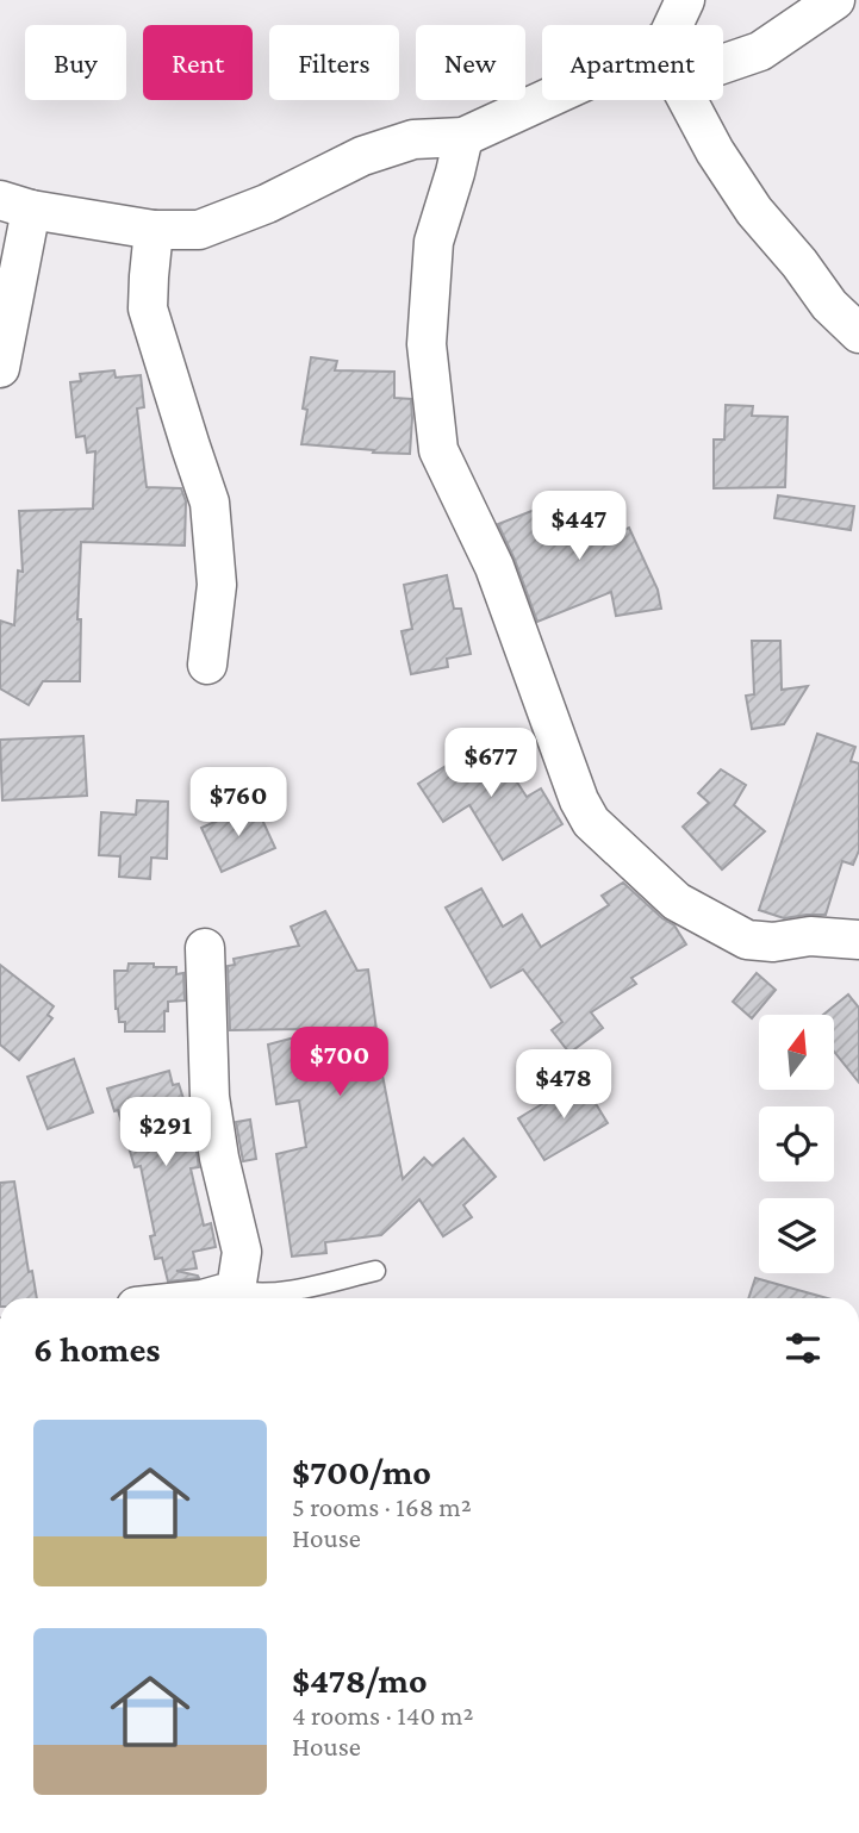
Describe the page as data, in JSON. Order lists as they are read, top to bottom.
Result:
{
  "north": "top",
  "page": {
    "chip": [
      "Buy",
      "Rent",
      "Filters",
      "New",
      "Apartment"
    ],
    "price": [
      "$447",
      "$677",
      "$760",
      "$700",
      "$478",
      "$291"
    ],
    "heading": "6 homes",
    "list": [
      {
        "name": "$700/mo",
        "note": "5 rooms · 168 m² · House"
      },
      {
        "name": "$478/mo",
        "note": "4 rooms · 140 m² · House"
      }
    ]
  }
}
